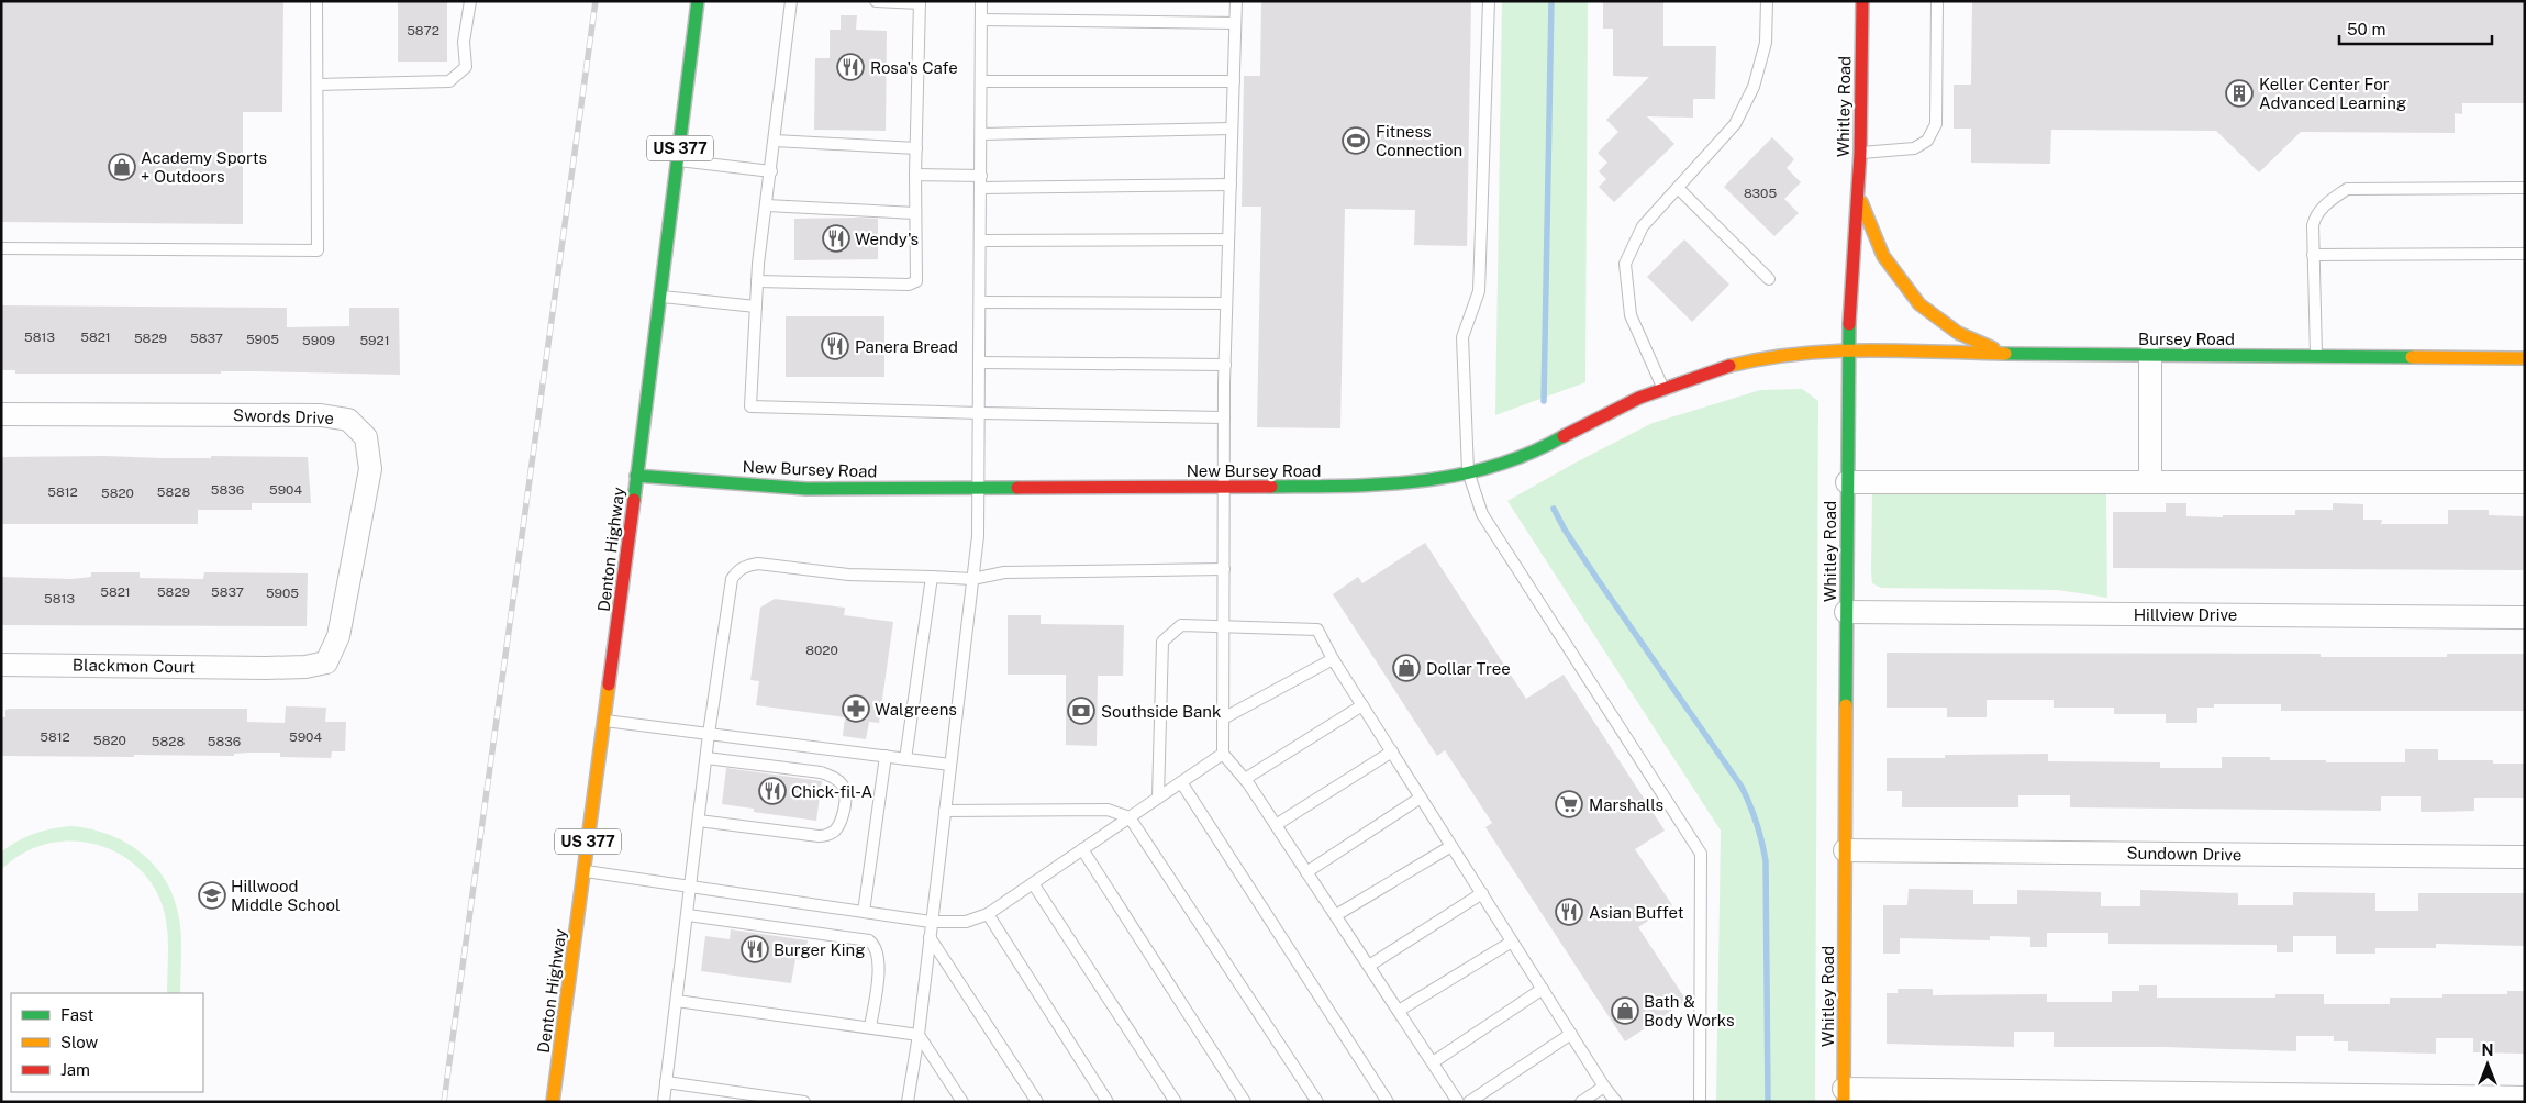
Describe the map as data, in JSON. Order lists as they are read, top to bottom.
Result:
{
  "streets": {
    "street": [
      "Whitley Road",
      "US 377",
      "Bursey Road",
      "Swords Drive",
      "New Bursey Road",
      "Denton Highway",
      "Hillview Drive",
      "Blackmon Court",
      "Sundown Drive"
    ]
  },
  "crossings": [
    ["Whitley Road", "Bursey Road"],
    ["Whitley Road", "New Bursey Road"],
    ["Whitley Road", "Hillview Drive"],
    ["Whitley Road", "Sundown Drive"],
    ["Bursey Road", "New Bursey Road"],
    ["Swords Drive", "Blackmon Court"],
    ["New Bursey Road", "Denton Highway"]
  ],
  "places": {
    "restaurant": [
      "Rosa's Cafe",
      "Wendy's",
      "Panera Bread",
      "Chick-fil-A",
      "Asian Buffet",
      "Burger King"
    ],
    "building": ["Keller Center For Advanced Learning"],
    "sports": ["Fitness Connection"],
    "shop": ["Academy Sports + Outdoors", "Dollar Tree", "Bath & Body Works"],
    "pharmacy": ["Walgreens"],
    "bank": ["Southside Bank"],
    "supermarket": ["Marshalls"],
    "school or university": ["Hillwood Middle School"]
  },
  "house_numbers": [
    "5872",
    "8305",
    "5813",
    "5821",
    "5829",
    "5837",
    "5905",
    "5909",
    "5921",
    "5836",
    "5904",
    "5812",
    "5828",
    "5820",
    "5821",
    "5829",
    "5837",
    "5905",
    "5813",
    "8020",
    "5812",
    "5904",
    "5820",
    "5828",
    "5836"
  ],
  "legend": ["Fast", "Slow", "Jam"],
  "scale_bar": "50 m",
  "north": "top"
}
